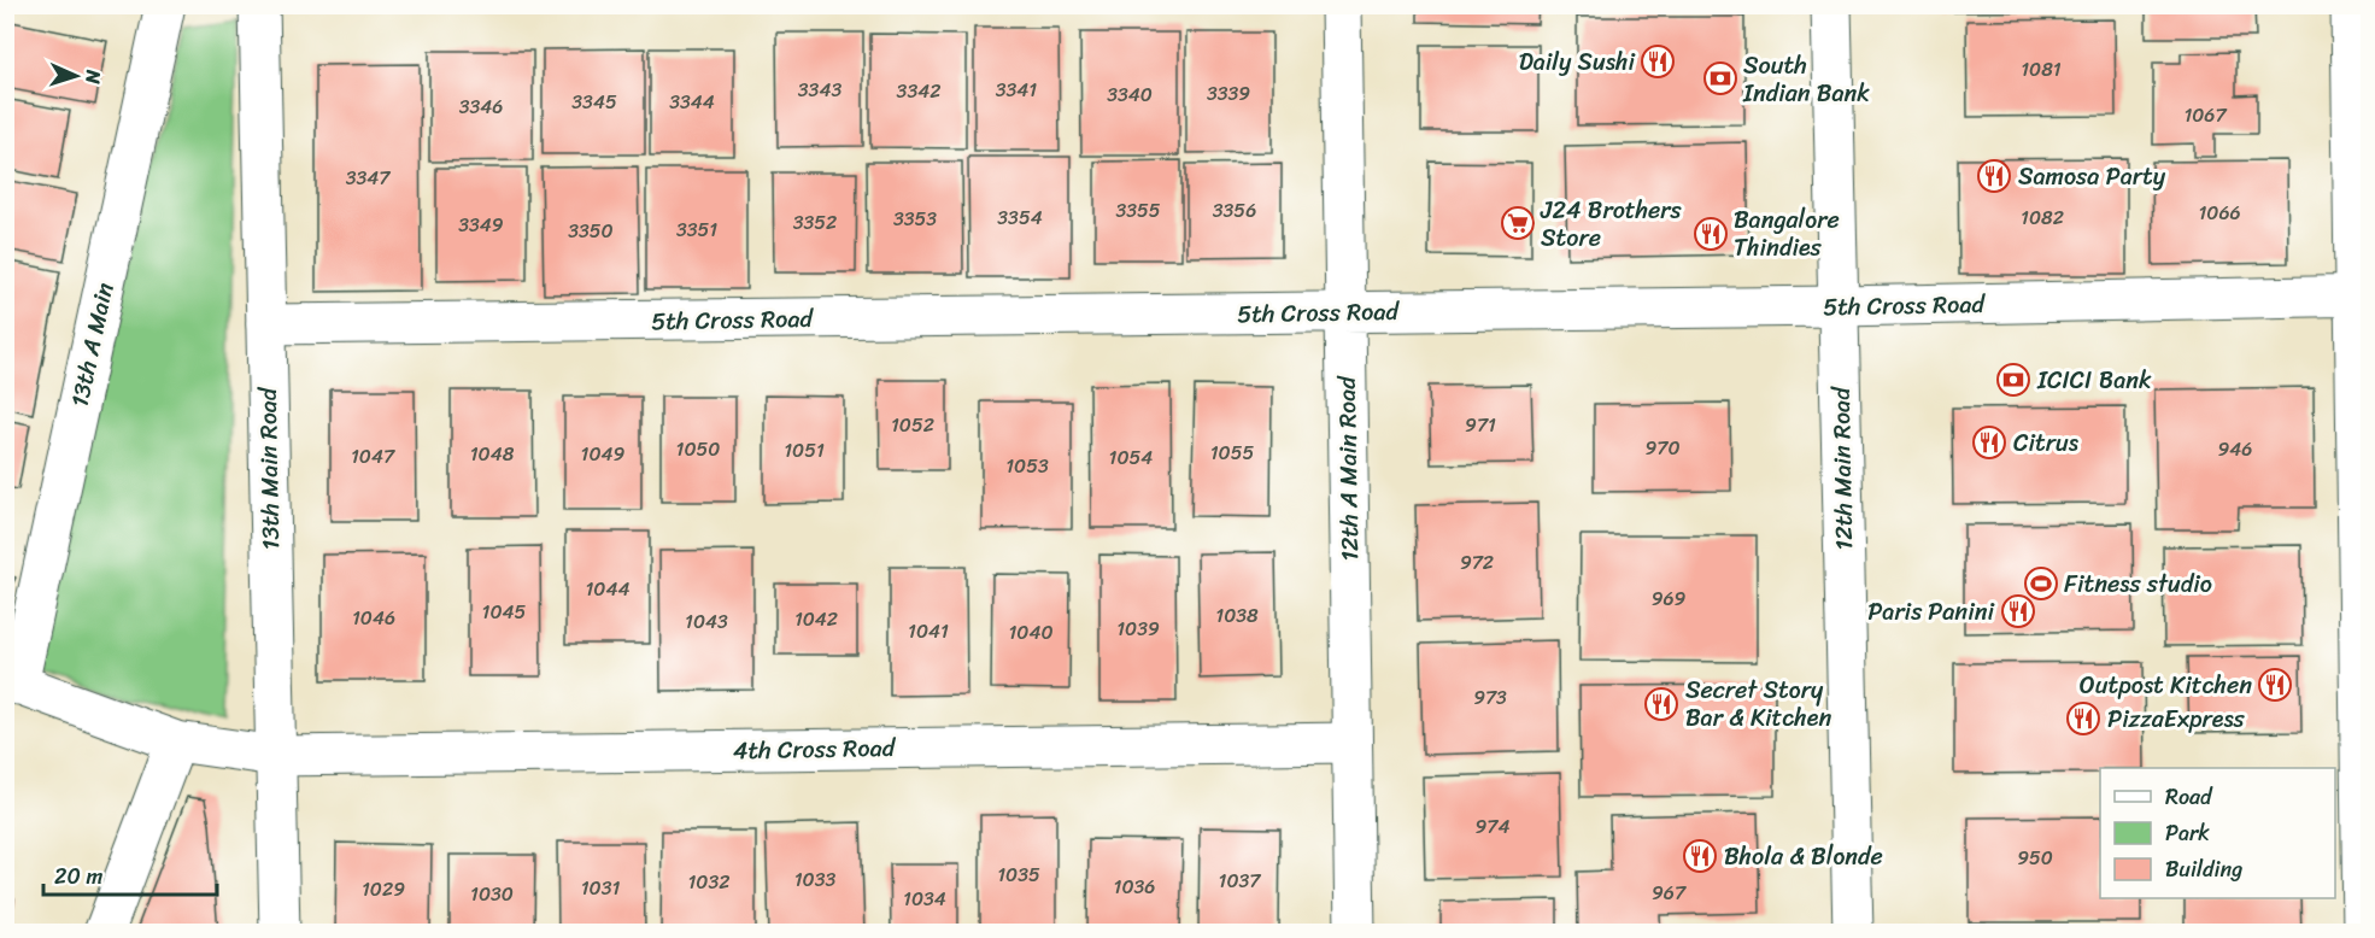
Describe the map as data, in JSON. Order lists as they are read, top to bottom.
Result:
{
  "streets": {
    "street": [
      "5th Cross Road",
      "13th A Main",
      "13th Main Road",
      "12th A Main Road",
      "12th Main Road",
      "4th Cross Road"
    ]
  },
  "crossings": [
    ["5th Cross Road", "13th Main Road"],
    ["5th Cross Road", "12th A Main Road"],
    ["5th Cross Road", "12th Main Road"],
    ["13th A Main", "4th Cross Road"],
    ["13th Main Road", "4th Cross Road"],
    ["12th A Main Road", "4th Cross Road"]
  ],
  "places": {
    "restaurant": [
      "Daily Sushi",
      "Samosa Party",
      "Bangalore Thindies",
      "Citrus",
      "Paris Panini",
      "Outpost Kitchen",
      "Secret Story Bar & Kitchen",
      "PizzaExpress",
      "Bhola & Blonde"
    ],
    "bank": ["South Indian Bank", "ICICI Bank"],
    "supermarket": ["J24 Brothers Store"],
    "sports": ["Fitness studio"]
  },
  "house_numbers": [
    "1081",
    "3343",
    "3341",
    "3342",
    "3339",
    "3340",
    "3345",
    "3344",
    "3346",
    "1067",
    "3347",
    "3355",
    "3356",
    "1066",
    "3354",
    "1082",
    "3353",
    "3352",
    "3349",
    "3351",
    "3350",
    "1052",
    "971",
    "970",
    "1050",
    "946",
    "1051",
    "1055",
    "1048",
    "1049",
    "1047",
    "1054",
    "1053",
    "972",
    "1044",
    "969",
    "1045",
    "1038",
    "1046",
    "1042",
    "1043",
    "1039",
    "1041",
    "1040",
    "973",
    "974",
    "950",
    "1035",
    "1033",
    "1037",
    "1032",
    "1036",
    "1031",
    "1029",
    "967",
    "1030",
    "1034"
  ],
  "legend": ["Road", "Park", "Building"],
  "scale_bar": "20 m",
  "north": "right"
}
